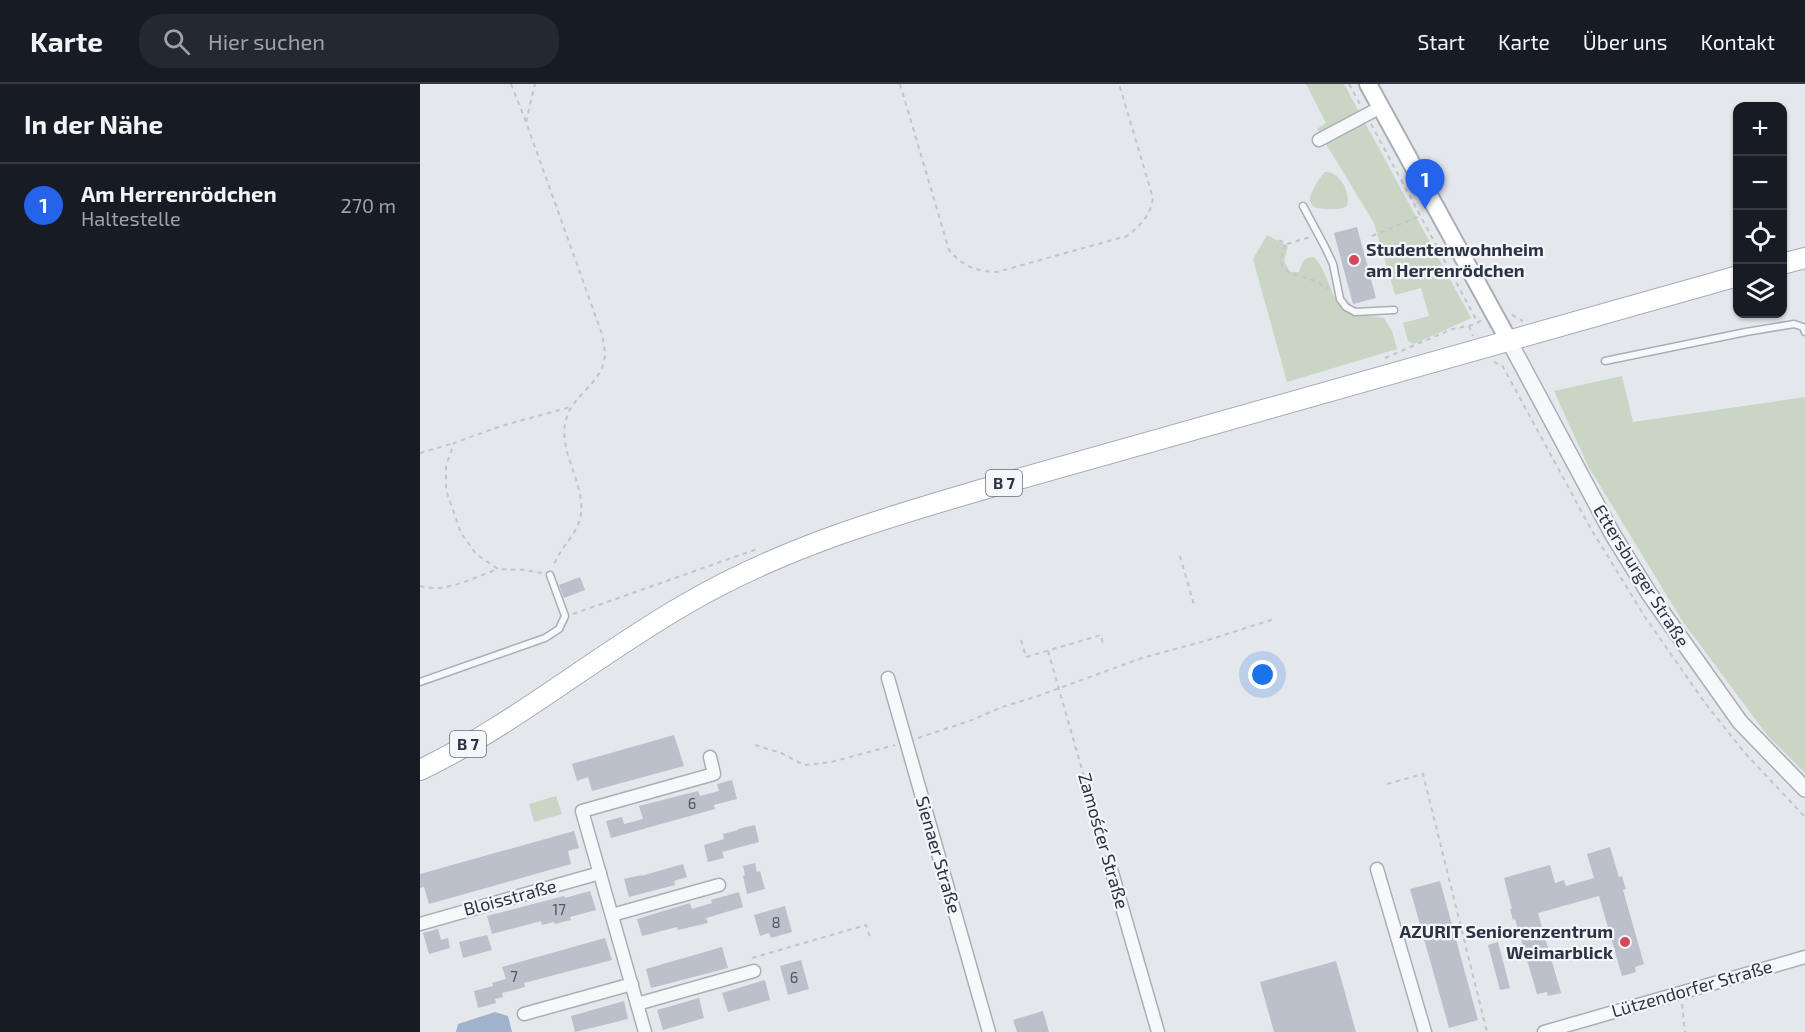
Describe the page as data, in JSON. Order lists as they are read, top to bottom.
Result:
{
  "streets": {
    "main road": ["B 7"],
    "street": [
      "Ettersburger Straße",
      "Zamośćer Straße",
      "Sienaer Straße",
      "Bloisstraße",
      "Lützendorfer Straße"
    ]
  },
  "crossings": [
    ["B 7", "Ettersburger Straße"]
  ],
  "places": ["Studentenwohnheim am Herrenrödchen", "AZURIT Seniorenzentrum Weimarblick"],
  "house_numbers": [
    "6",
    "17",
    "8",
    "7",
    "6"
  ],
  "page": {
    "header": "Karte",
    "search": "Hier suchen",
    "nav": [
      "Start",
      "Karte",
      "Über uns",
      "Kontakt"
    ],
    "heading": "In der Nähe",
    "map_buttons": ["+", "−"],
    "pins": "1",
    "list": [
      {
        "mark": "1",
        "name": "Am Herrenrödchen",
        "note": "Haltestelle",
        "value": "270 m"
      }
    ]
  }
}
